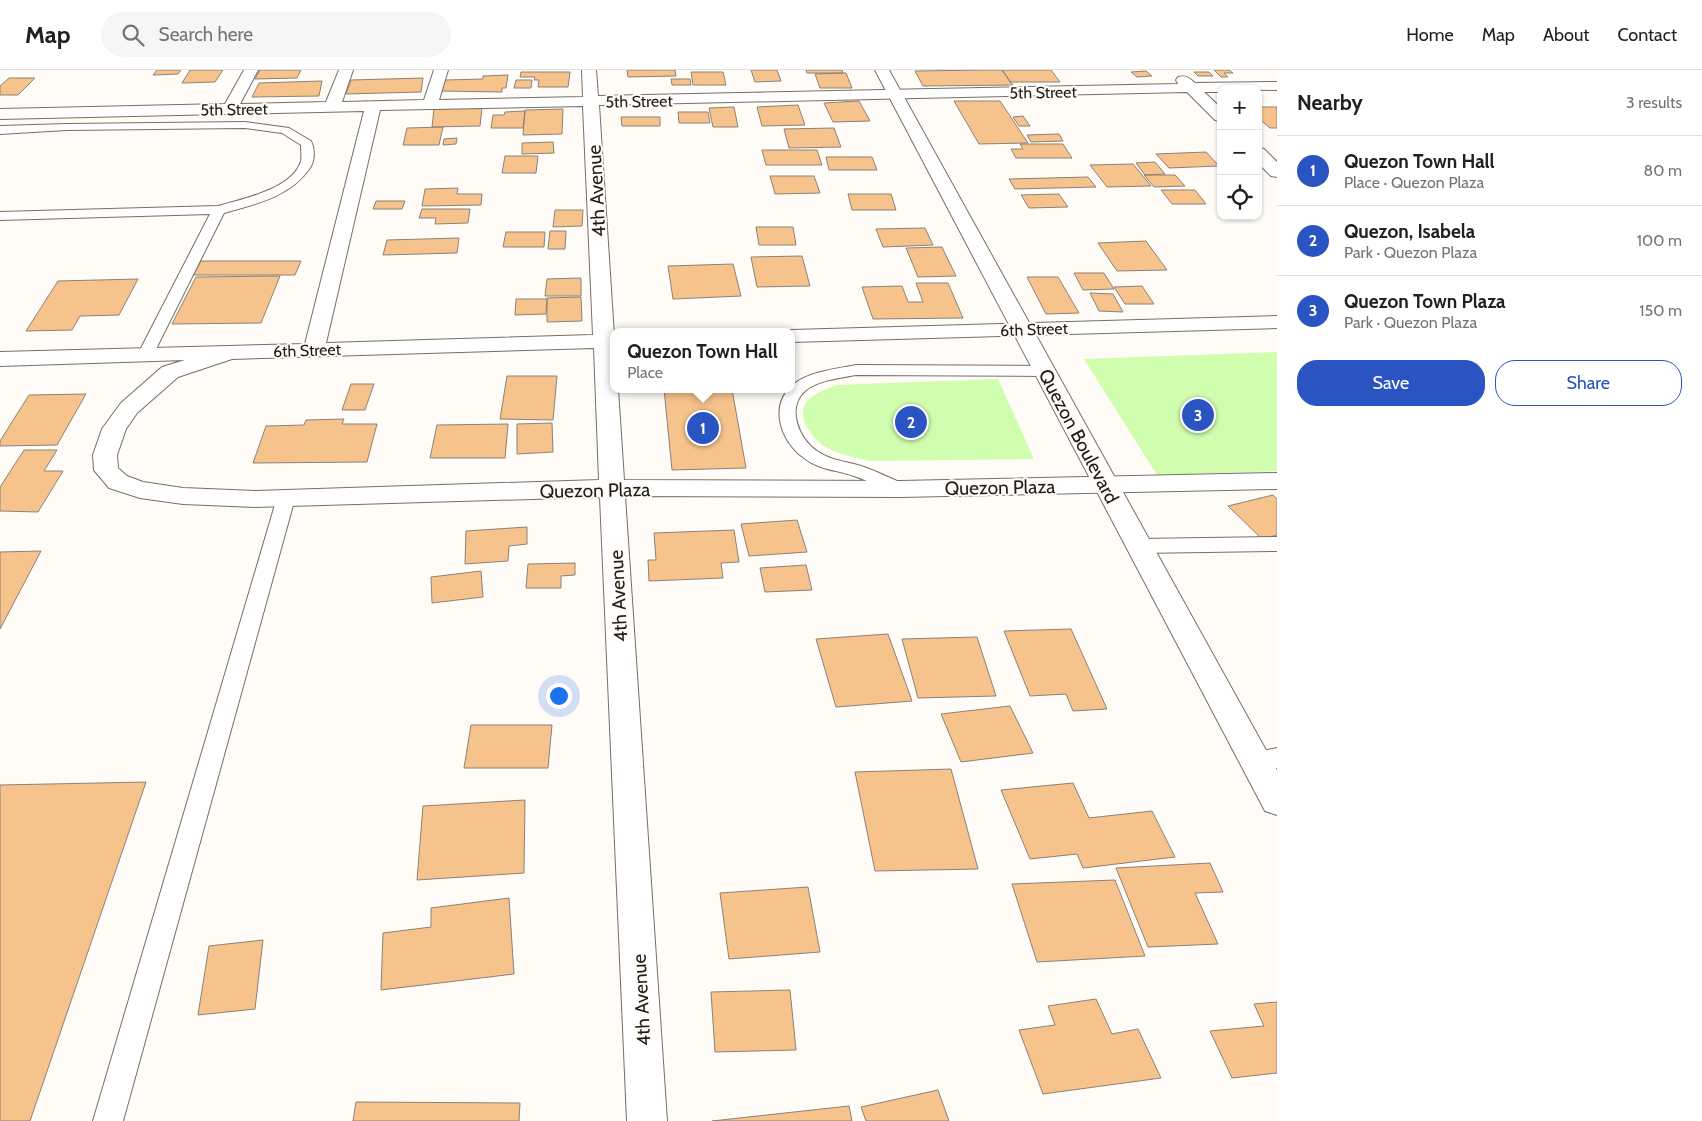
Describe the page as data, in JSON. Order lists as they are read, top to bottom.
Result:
{
  "streets": {
    "main road": [
      "5th Street",
      "4th Avenue",
      "6th Street",
      "Quezon Boulevard",
      "Quezon Plaza"
    ]
  },
  "crossings": [
    ["5th Street", "4th Avenue"],
    ["5th Street", "Quezon Boulevard"],
    ["4th Avenue", "6th Street"],
    ["4th Avenue", "Quezon Plaza"],
    ["6th Street", "Quezon Boulevard"],
    ["6th Street", "Quezon Plaza"],
    ["Quezon Boulevard", "Quezon Plaza"]
  ],
  "page": {
    "header": "Map",
    "search": "Search here",
    "nav": [
      "Home",
      "Map",
      "About",
      "Contact"
    ],
    "heading": ["Nearby", "3 results"],
    "map_buttons": ["+", "−"],
    "list": [
      {
        "mark": "1",
        "name": "Quezon Town Hall",
        "note": "Place · Quezon Plaza",
        "value": "80 m"
      },
      {
        "mark": "2",
        "name": "Quezon, Isabela",
        "note": "Park · Quezon Plaza",
        "value": "100 m"
      },
      {
        "mark": "3",
        "name": "Quezon Town Plaza",
        "note": "Park · Quezon Plaza",
        "value": "150 m"
      }
    ],
    "popup": ["Quezon Town Hall", "Place"],
    "buttons": ["Save", "Share"],
    "pins": ["3", "2", "1"]
  }
}
